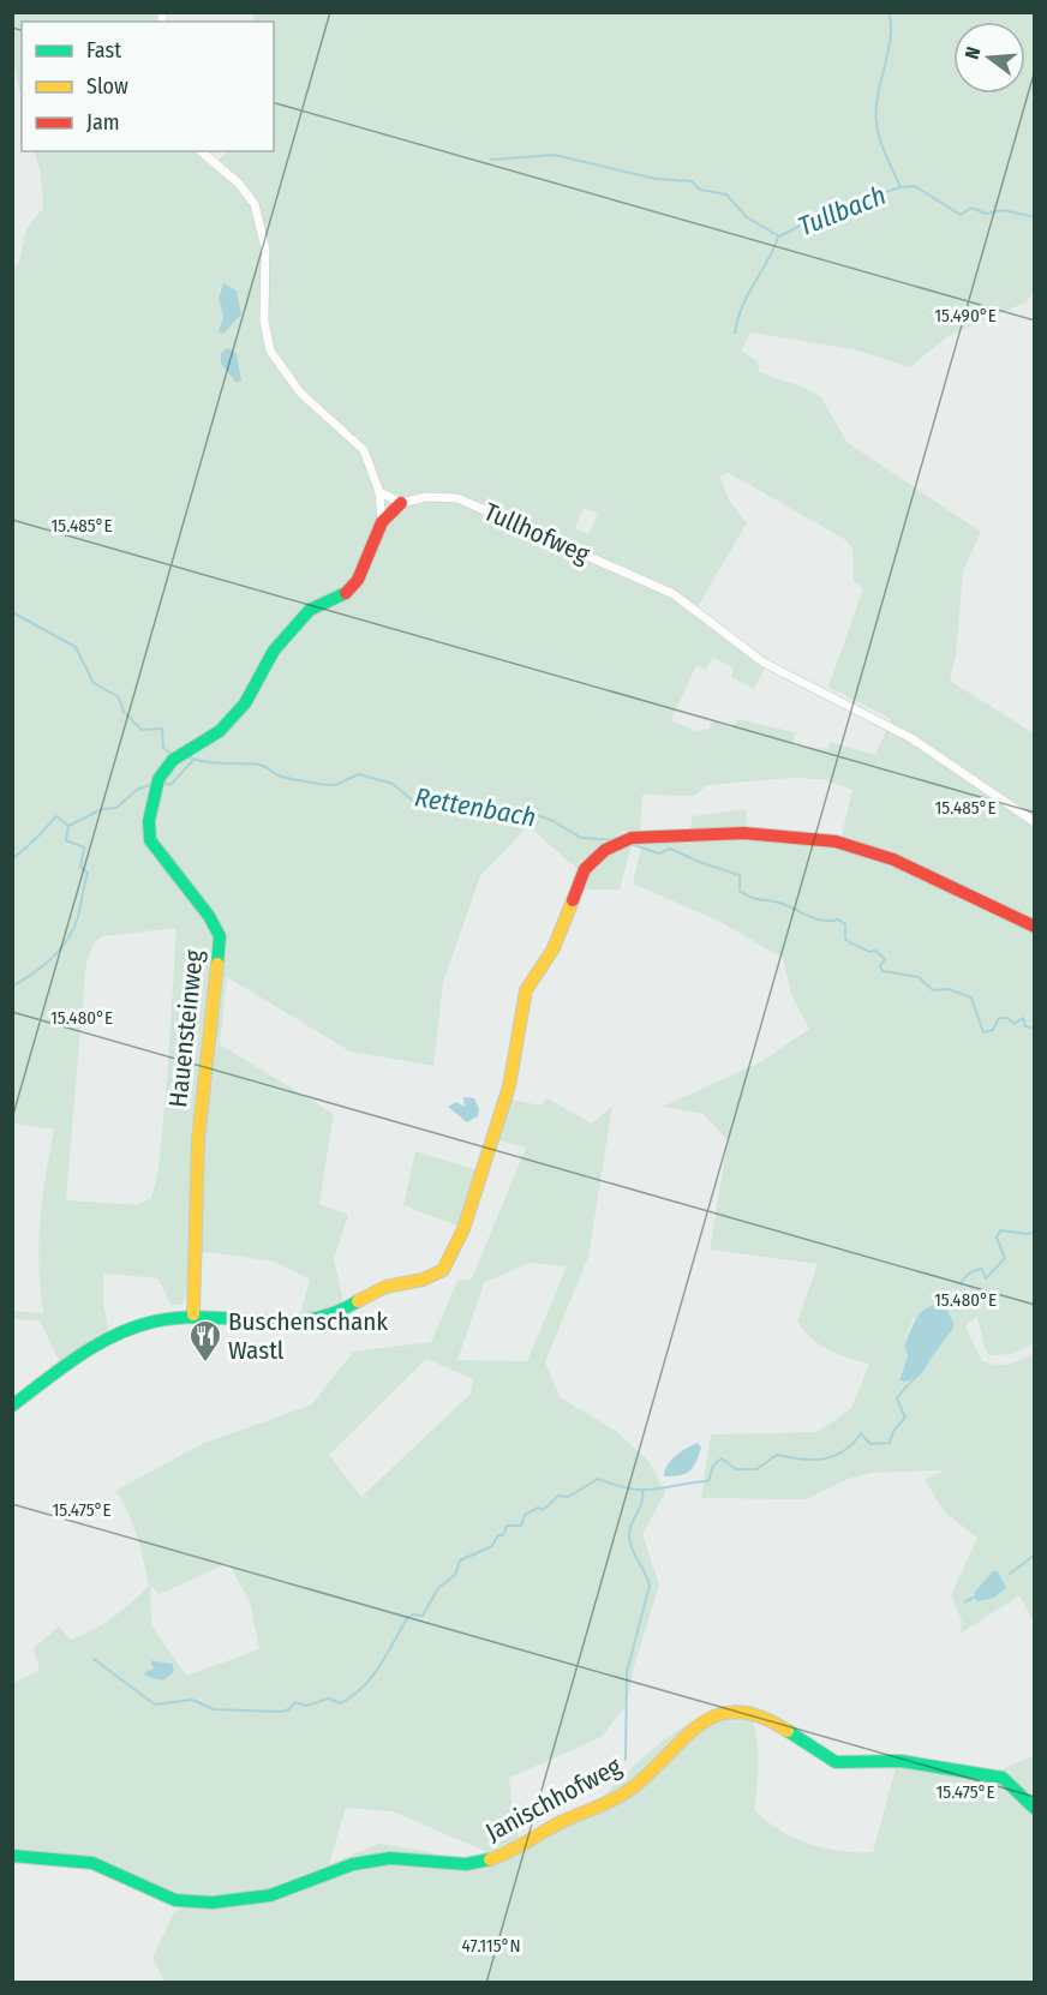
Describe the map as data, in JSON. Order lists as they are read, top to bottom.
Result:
{
  "streets": {
    "street": ["Tullhofweg", "Hauensteinweg", "Janischhofweg"]
  },
  "crossings": [
    ["Tullhofweg", "Hauensteinweg"]
  ],
  "water": ["Tullbach", "Rettenbach"],
  "places": {
    "restaurant": ["Buschenschank Wastl"]
  },
  "legend": ["Fast", "Slow", "Jam"],
  "north": "left",
  "coordinates": [
    "15.490°E",
    "15.485°E",
    "15.480°E",
    "15.475°E",
    "47.115°N"
  ]
}
